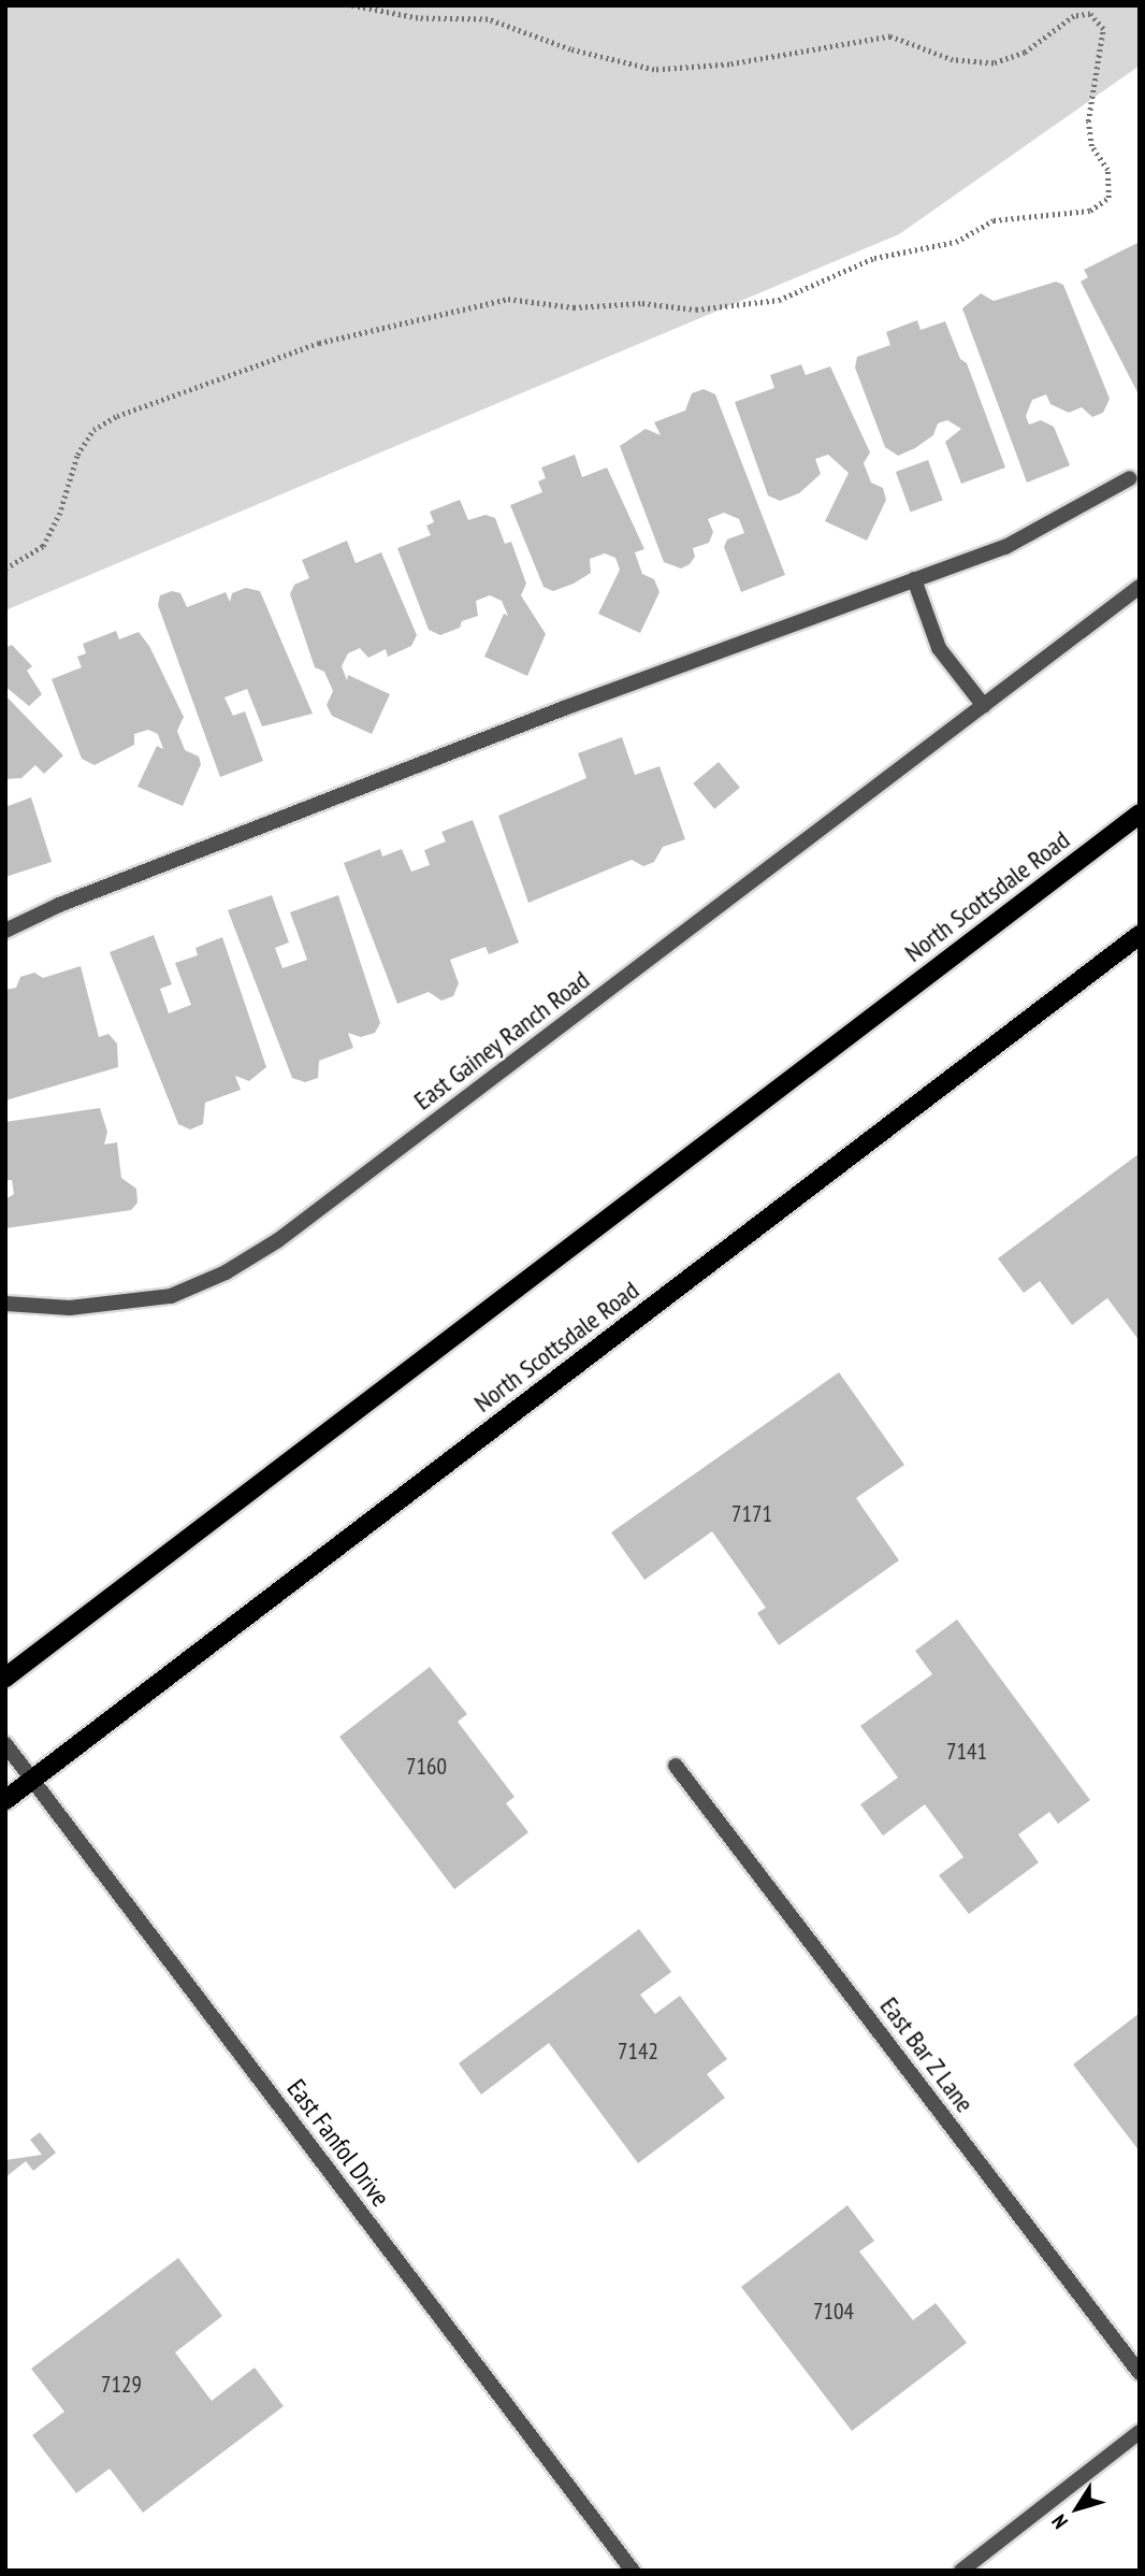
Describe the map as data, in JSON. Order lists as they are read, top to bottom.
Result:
{
  "streets": {
    "main road": ["North Scottsdale Road"],
    "street": ["East Gainey Ranch Road", "East Bar Z Lane", "East Fanfol Drive"]
  },
  "crossings": [
    ["North Scottsdale Road", "East Fanfol Drive"]
  ],
  "house_numbers": [
    "7171",
    "7141",
    "7160",
    "7142",
    "7104",
    "7129"
  ],
  "north": "bottom left"
}
